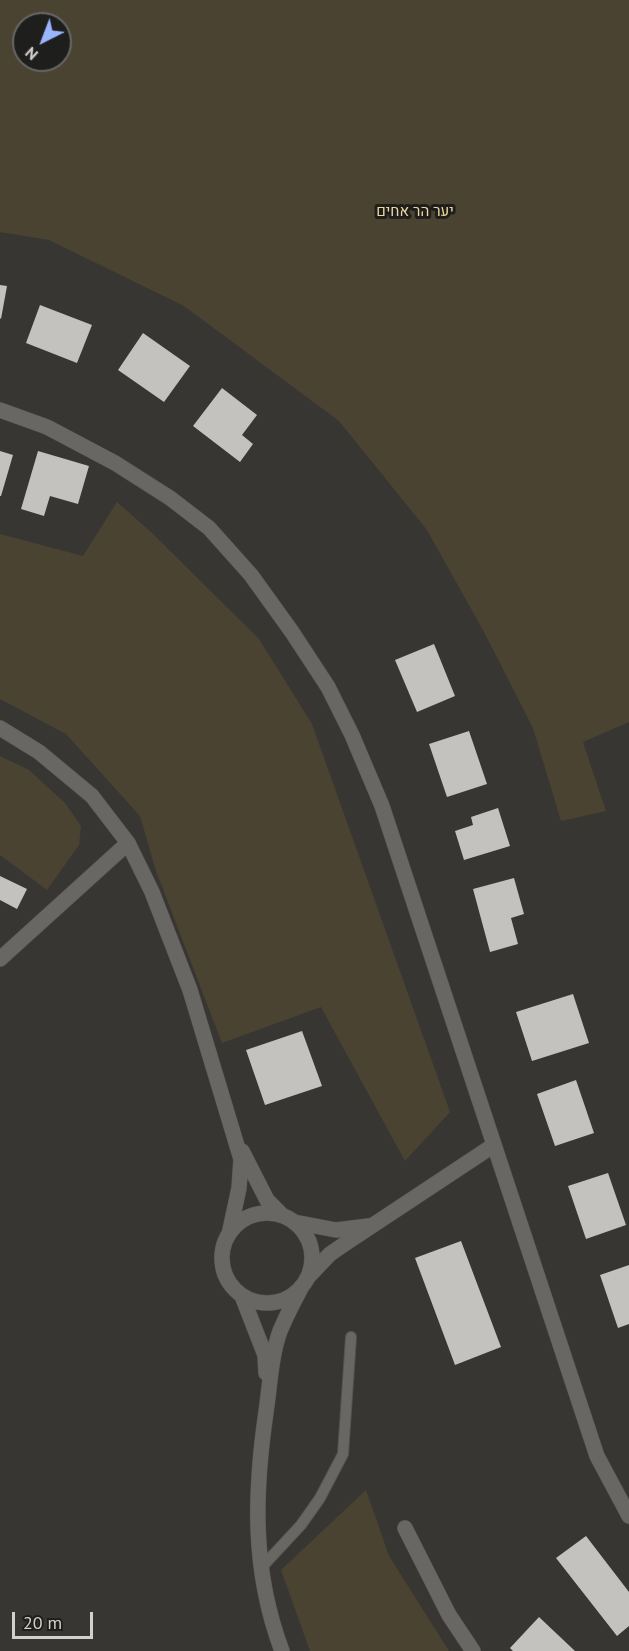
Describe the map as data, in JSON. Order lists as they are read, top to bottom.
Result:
{
  "parks": ["יער הר אחים"],
  "scale_bar": "20 m",
  "north": "bottom left"
}
